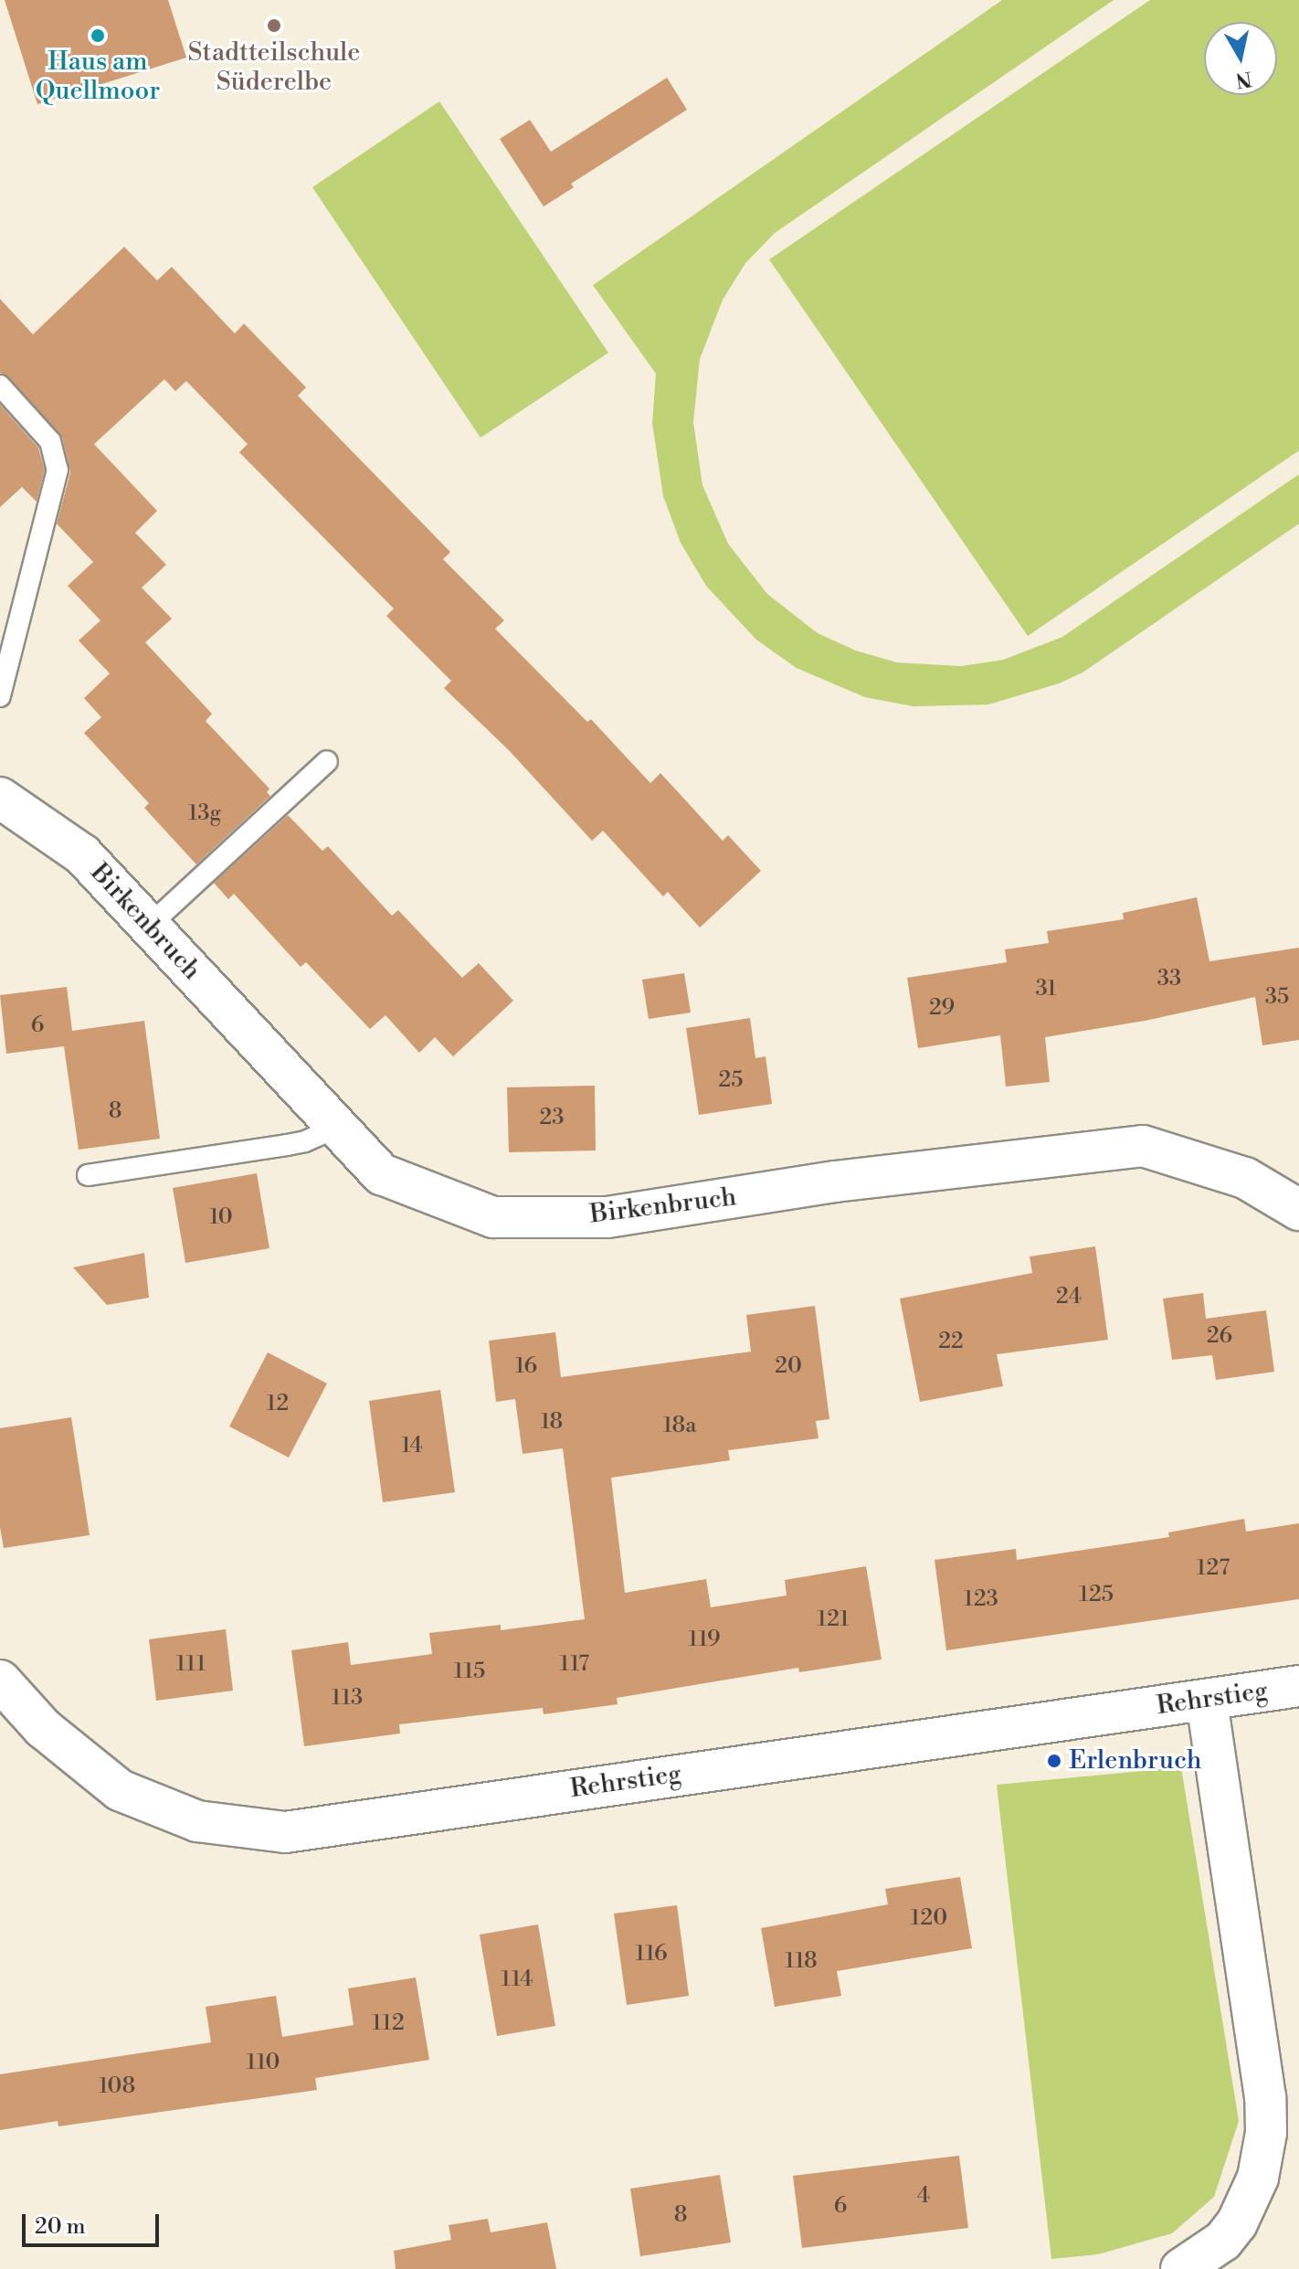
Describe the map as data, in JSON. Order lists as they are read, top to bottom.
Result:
{
  "streets": {
    "street": ["Birkenbruch", "Rehrstieg"]
  },
  "places": ["Stadtteilschule Süderelbe", "Haus am Quellmoor", "Erlenbruch"],
  "house_numbers": [
    "13g",
    "33",
    "31",
    "35",
    "29",
    "6",
    "25",
    "8",
    "23",
    "10",
    "24",
    "26",
    "22",
    "16",
    "20",
    "12",
    "18",
    "18a",
    "14",
    "127",
    "125",
    "123",
    "121",
    "119",
    "111",
    "117",
    "115",
    "113",
    "120",
    "116",
    "118",
    "114",
    "112",
    "110",
    "108",
    "4",
    "6",
    "8"
  ],
  "scale_bar": "20 m",
  "north": "bottom"
}
